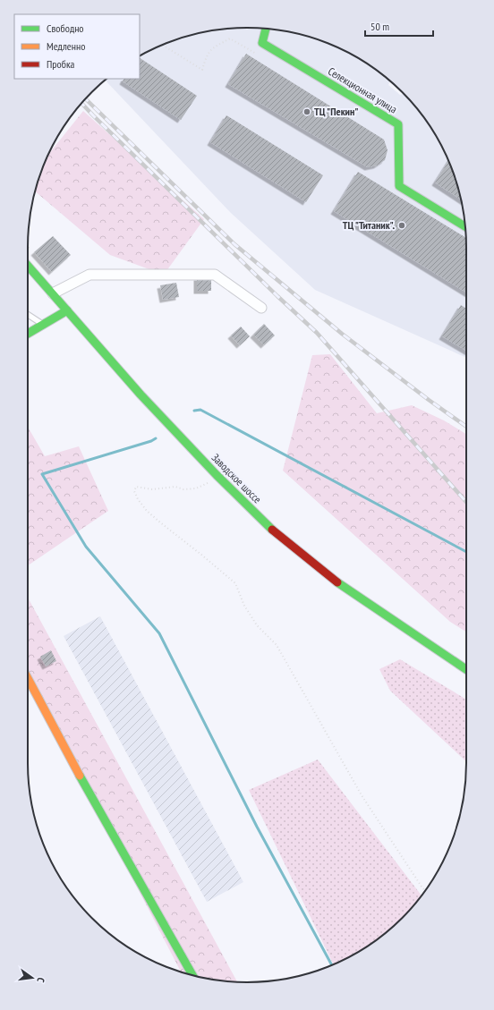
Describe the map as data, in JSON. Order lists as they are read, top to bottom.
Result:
{
  "streets": {
    "street": ["Селекционная улица", "Заводское шоссе"]
  },
  "places": ["ТЦ \"Пекин\"", "ТЦ \"Титаник\"."],
  "legend": ["Свободно", "Медленно", "Пробка"],
  "scale_bar": "50 m",
  "north": "right"
}
